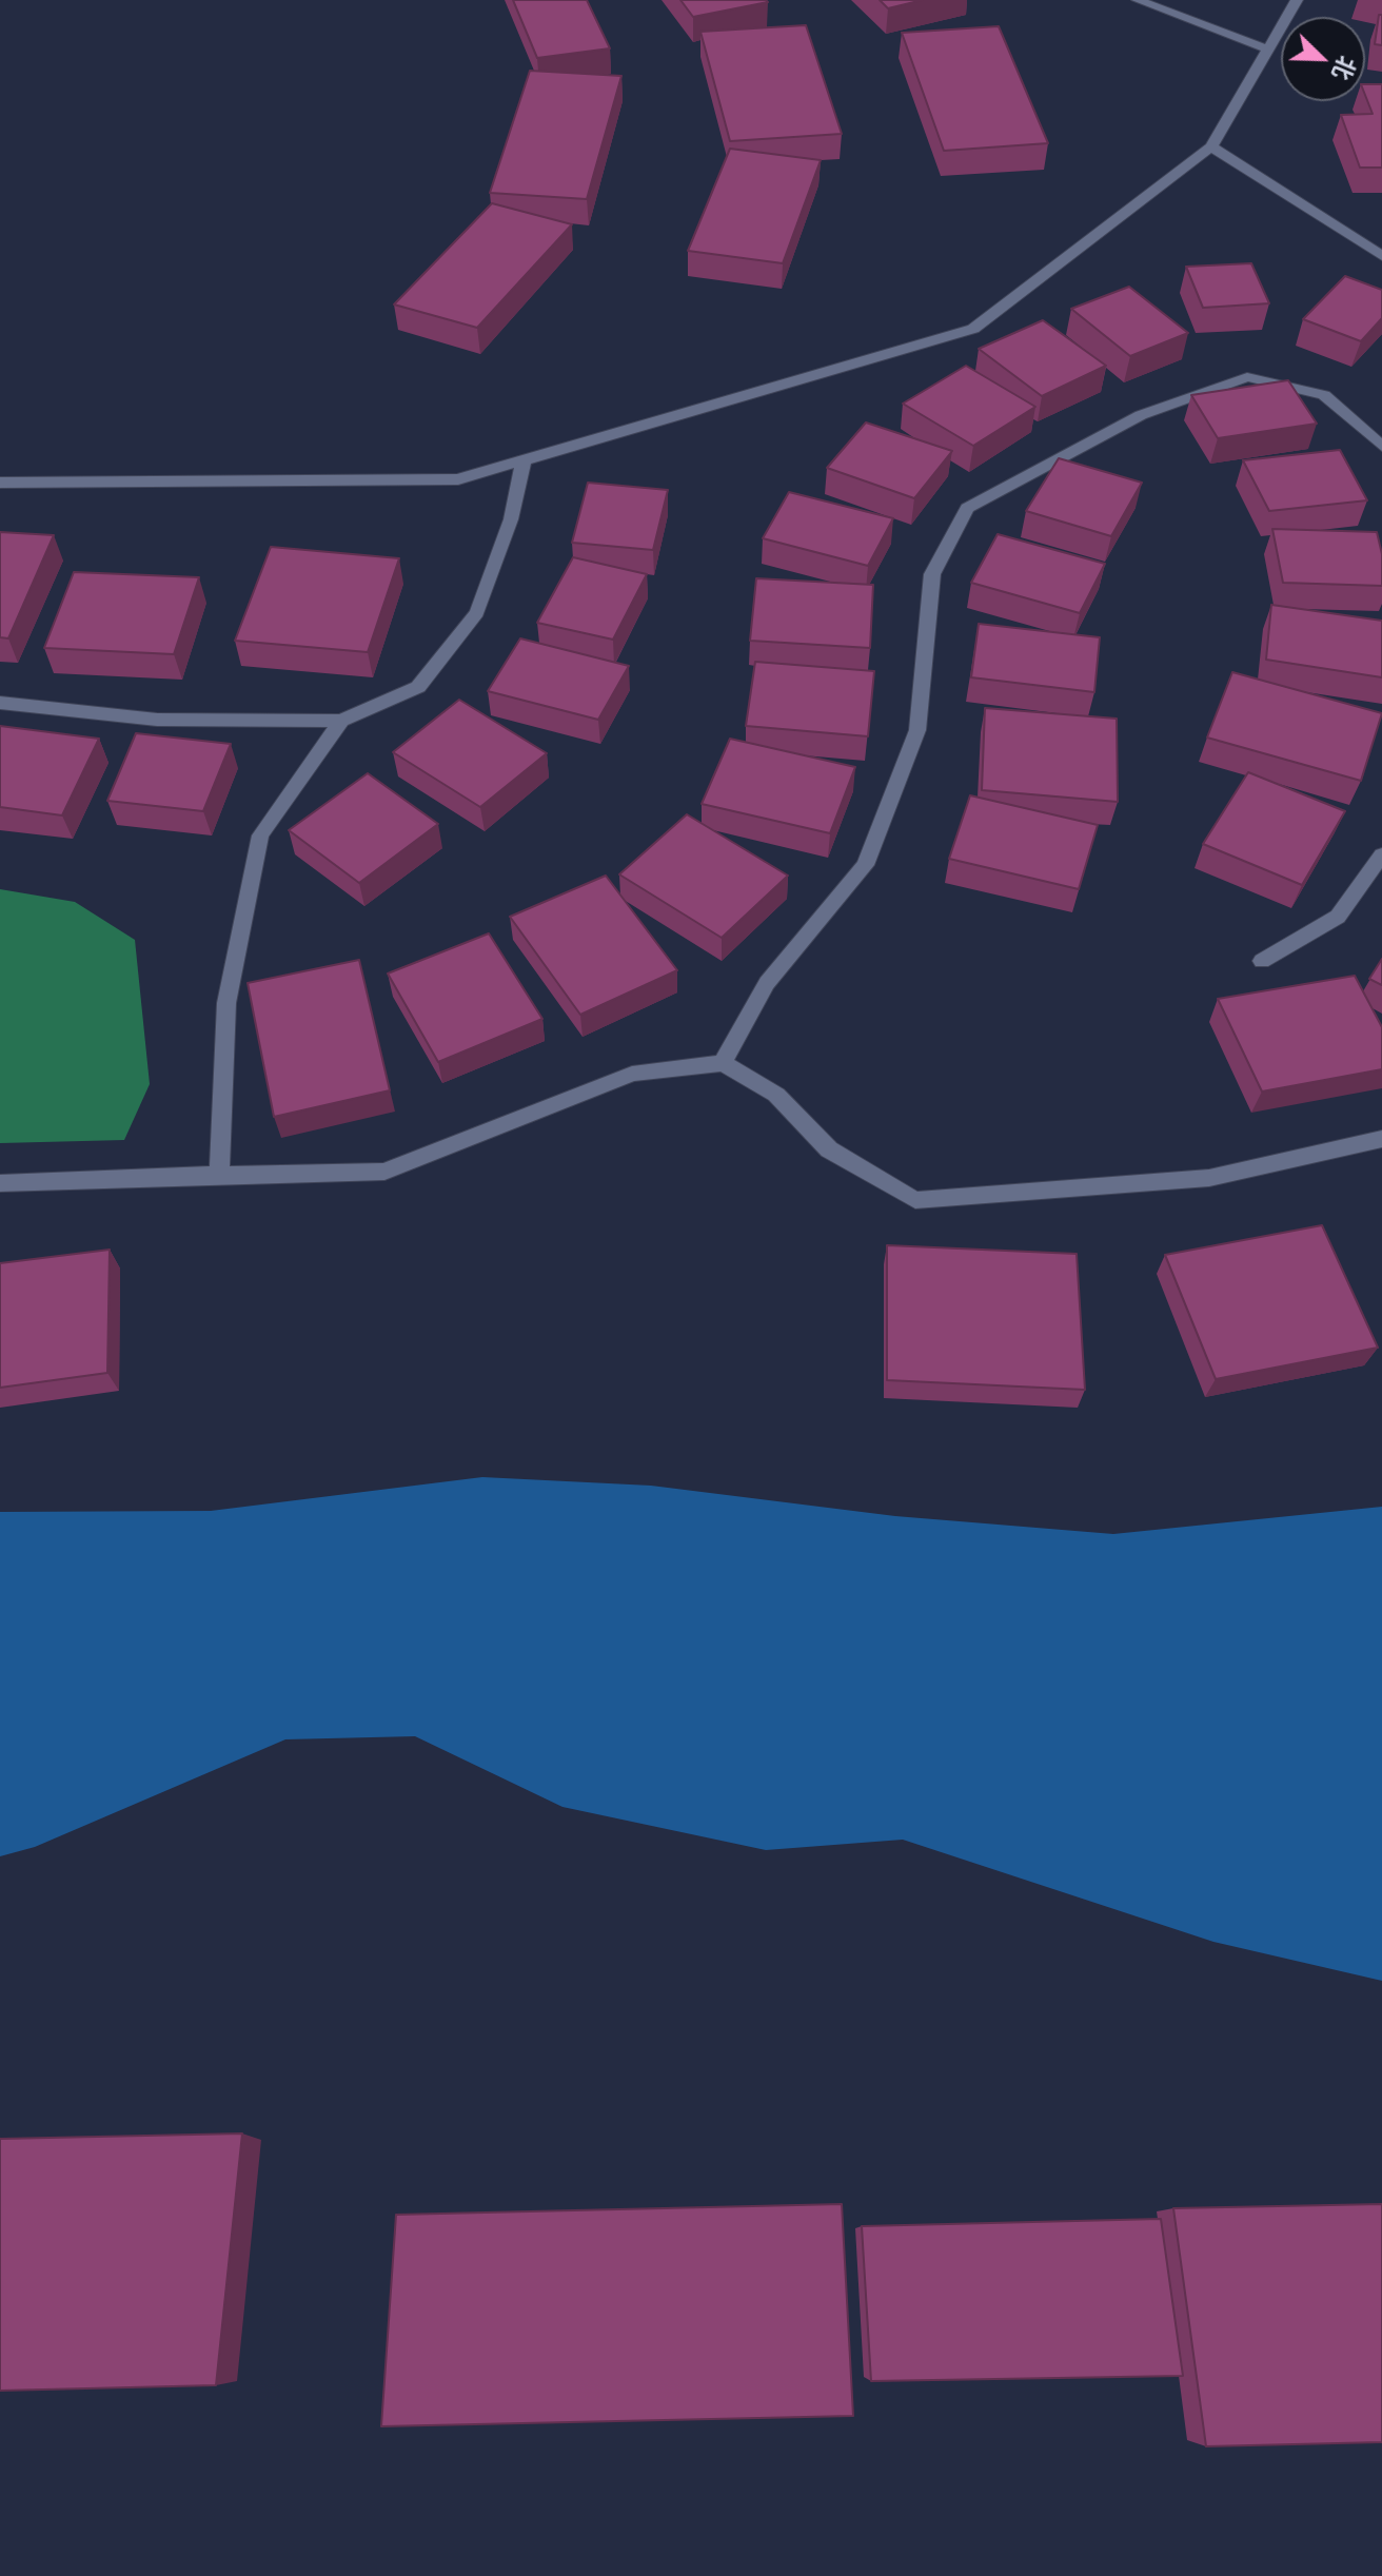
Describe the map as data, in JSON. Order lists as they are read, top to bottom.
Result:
{
  "north": "bottom right"
}
